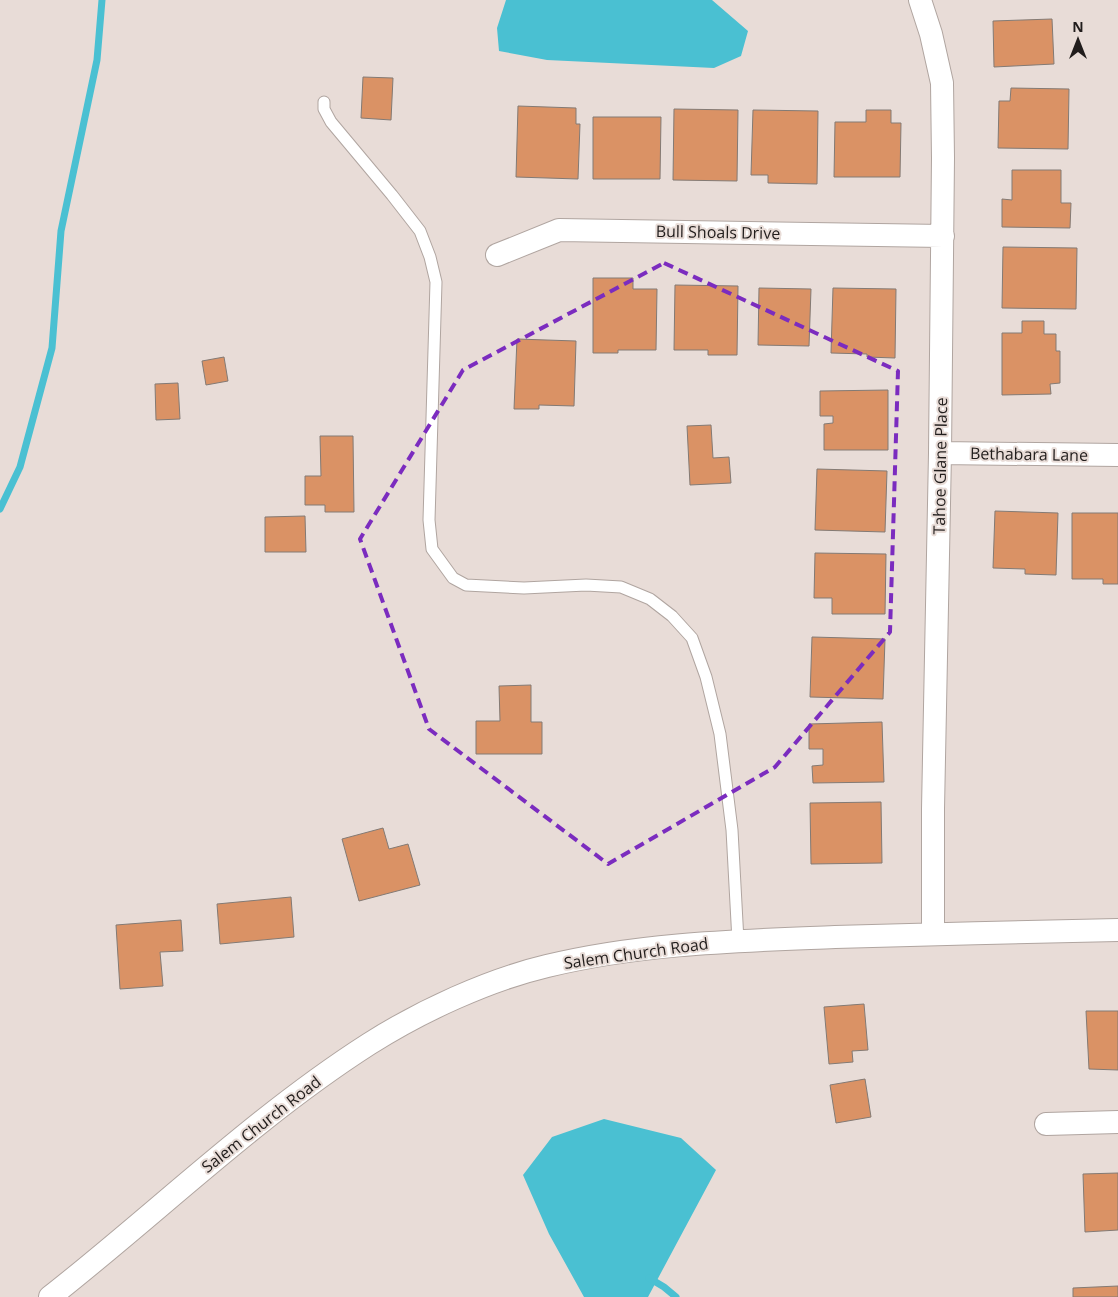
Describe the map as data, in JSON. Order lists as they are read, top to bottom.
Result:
{
  "streets": {
    "street": [
      "Bull Shoals Drive",
      "Bethabara Lane",
      "Tahoe Glane Place",
      "Salem Church Road"
    ]
  },
  "crossings": [
    ["Bull Shoals Drive", "Tahoe Glane Place"],
    ["Bethabara Lane", "Tahoe Glane Place"],
    ["Tahoe Glane Place", "Salem Church Road"]
  ],
  "north": "top"
}
